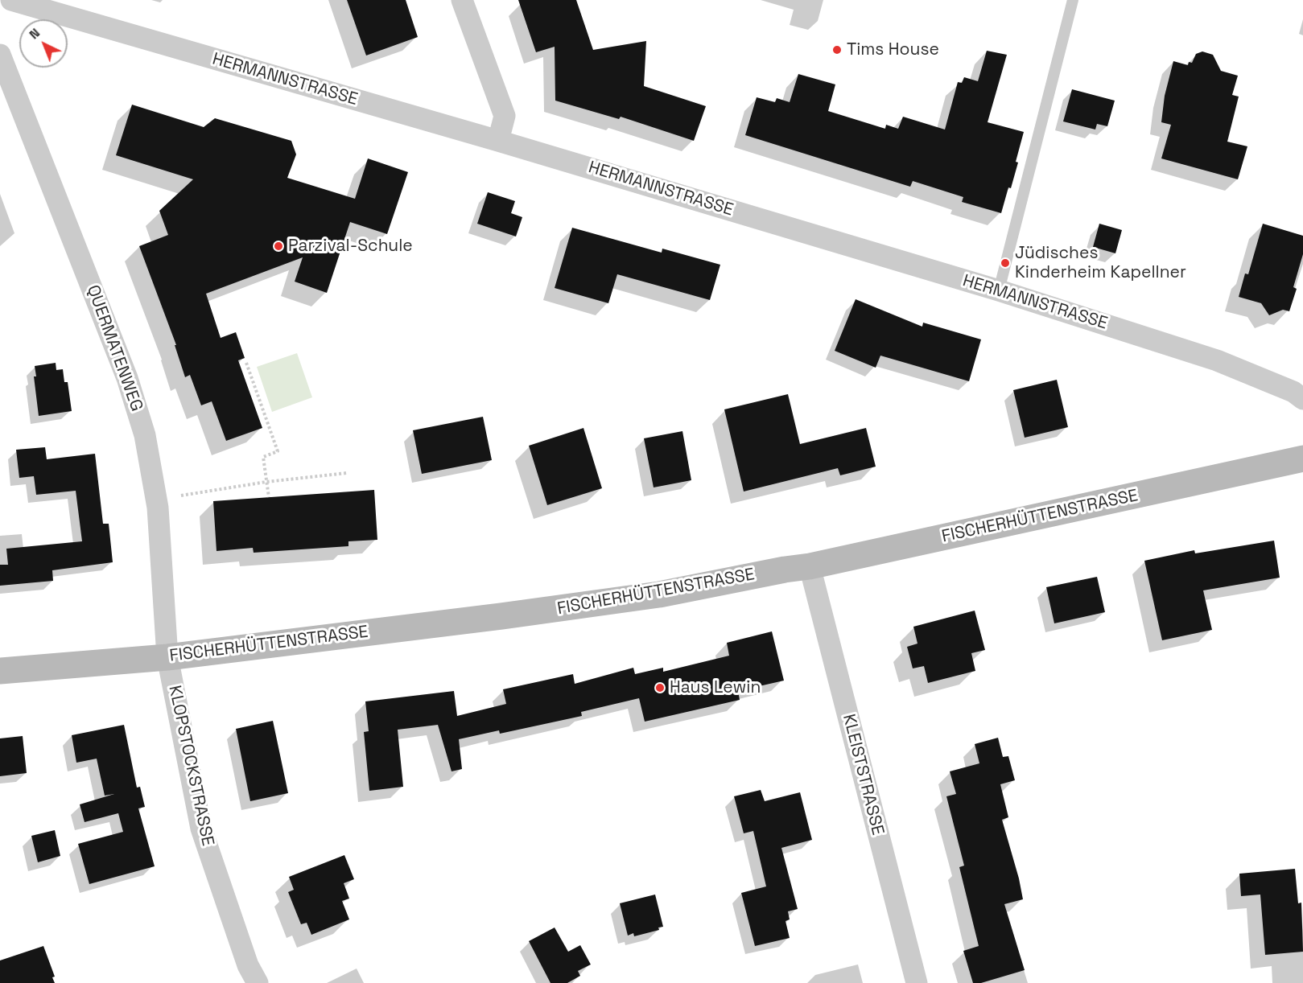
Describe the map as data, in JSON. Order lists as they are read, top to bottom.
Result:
{
  "streets": {
    "street": [
      "HERMANNSTRASSE",
      "QUERMATENWEG",
      "FISCHERHÜTTENSTRASSE",
      "KLOPSTOCKSTRASSE",
      "KLEISTSTRASSE"
    ]
  },
  "crossings": [
    ["QUERMATENWEG", "FISCHERHÜTTENSTRASSE"],
    ["QUERMATENWEG", "KLOPSTOCKSTRASSE"],
    ["FISCHERHÜTTENSTRASSE", "KLOPSTOCKSTRASSE"],
    ["FISCHERHÜTTENSTRASSE", "KLEISTSTRASSE"]
  ],
  "places": [
    "Tims House",
    "Parzival-Schule",
    "Jüdisches Kinderheim Kapellner",
    "Haus Lewin"
  ],
  "north": "top left"
}
